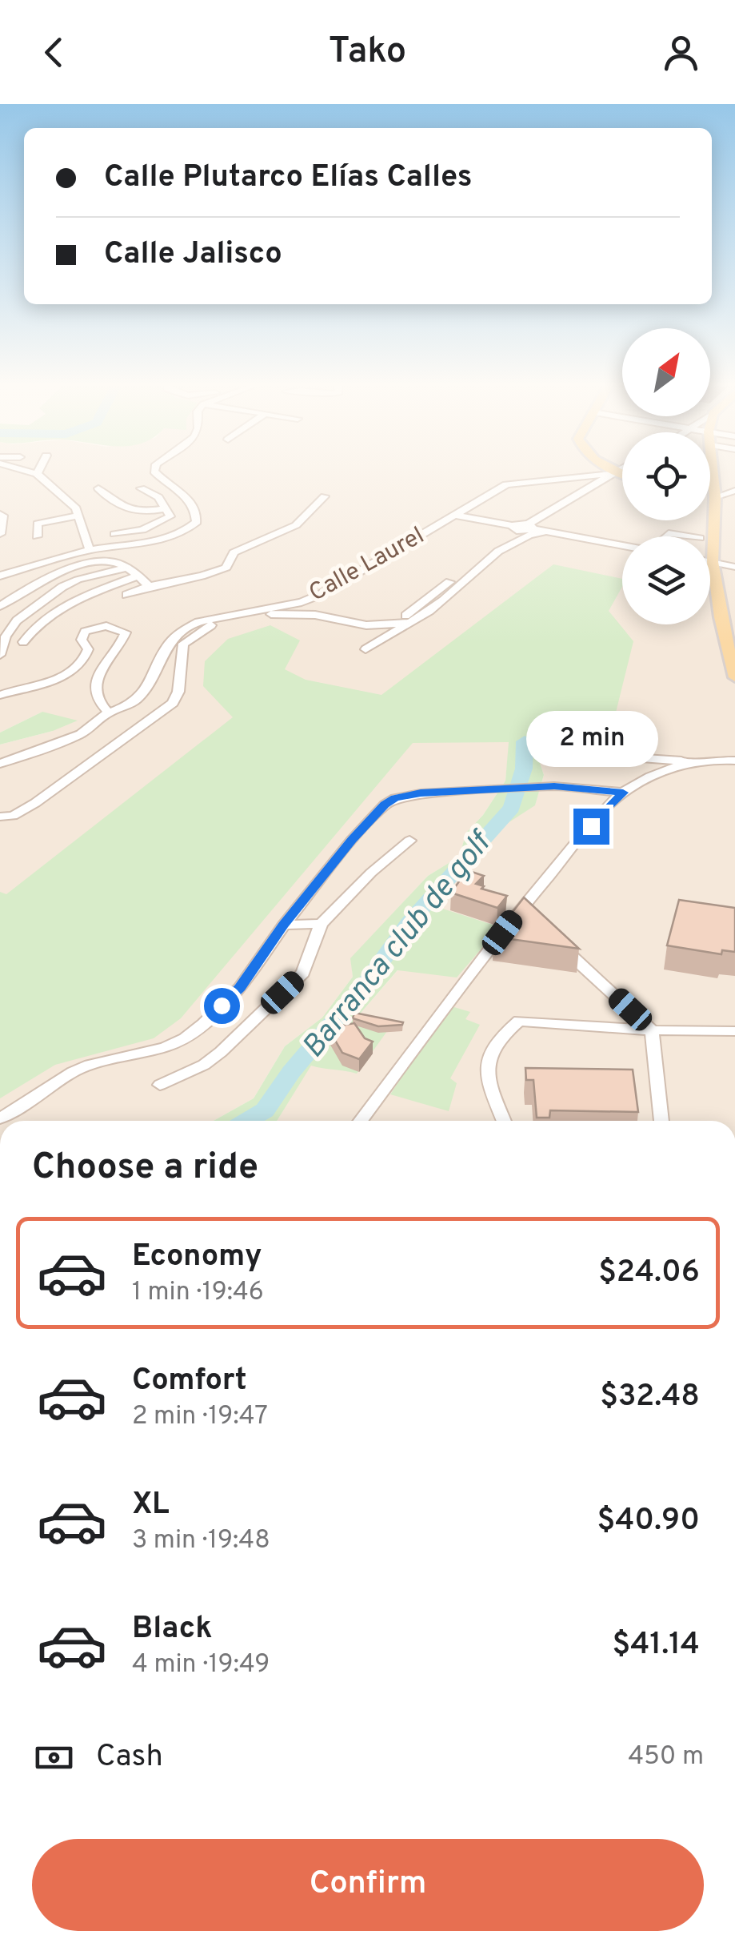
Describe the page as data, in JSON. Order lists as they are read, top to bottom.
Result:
{
  "streets": {
    "street": ["Calle Laurel"]
  },
  "water": ["Barranca club de golf"],
  "north": "top right",
  "page": {
    "header": "Tako",
    "banner": ["Calle Plutarco Elías Calles", "Calle Jalisco"],
    "bubble": "2 min",
    "heading": "Choose a ride",
    "list": [
      {
        "name": "Economy",
        "note": "1 min · 19:46",
        "value": "$24.06"
      },
      {
        "name": "Comfort",
        "note": "2 min · 19:47",
        "value": "$32.48"
      },
      {
        "name": "XL",
        "note": "3 min · 19:48",
        "value": "$40.90"
      },
      {
        "name": "Black",
        "note": "4 min · 19:49",
        "value": "$41.14"
      }
    ],
    "pay": ["Cash", "450 m"],
    "buttons": "Confirm"
  }
}
